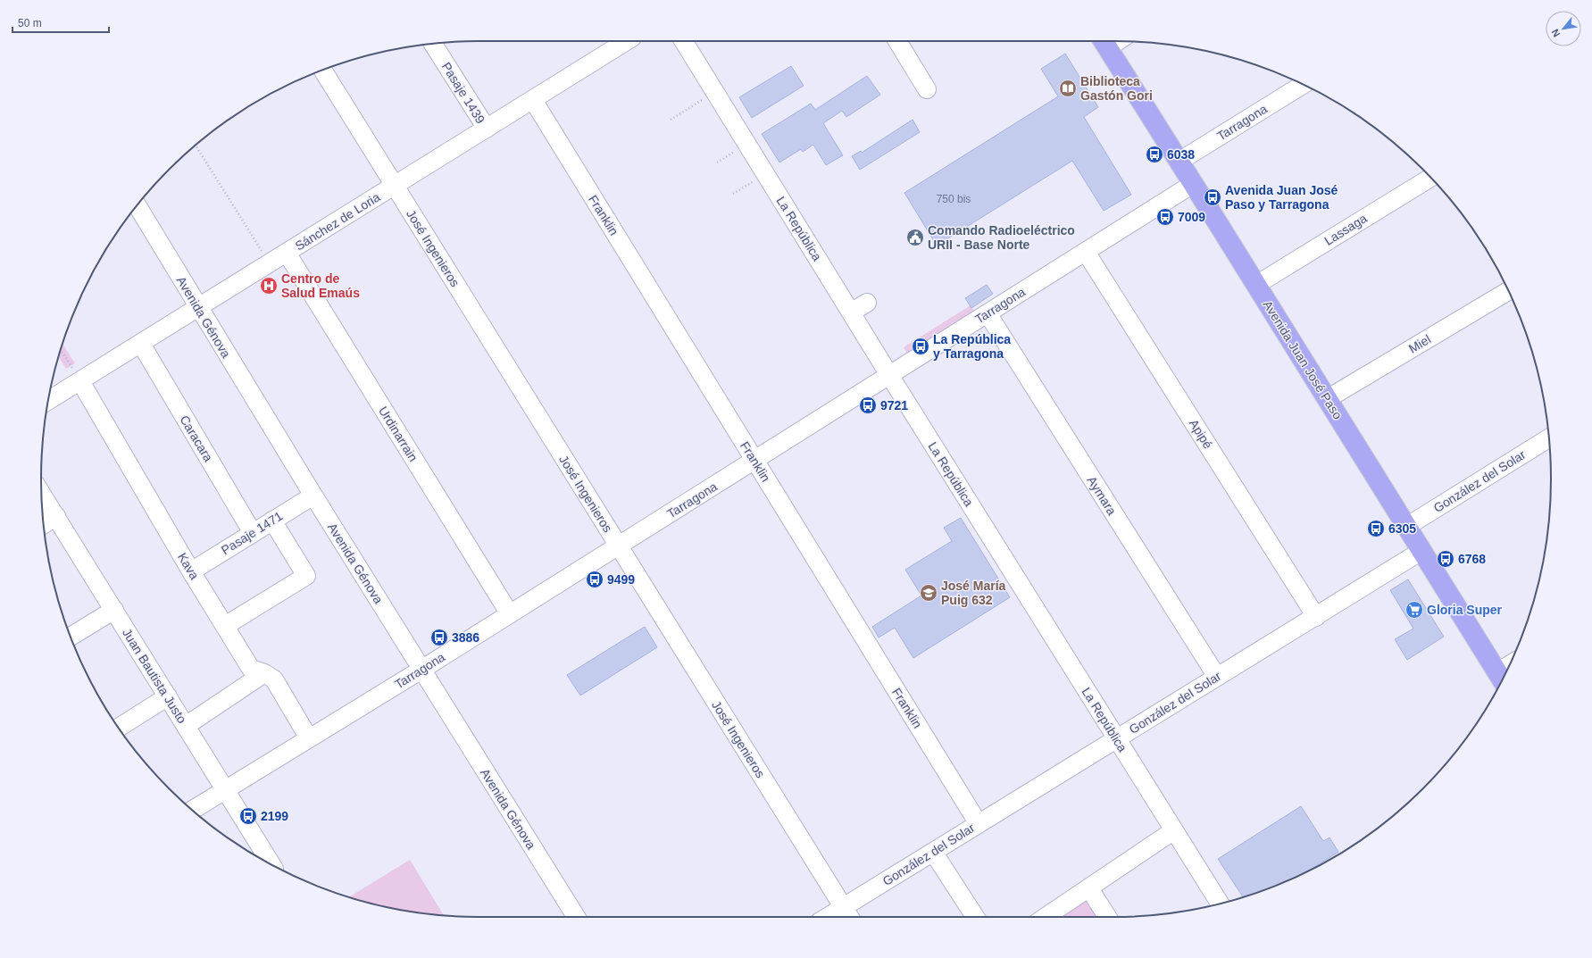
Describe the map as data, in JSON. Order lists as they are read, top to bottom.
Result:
{
  "streets": {
    "main road": ["Avenida Juan José Paso"],
    "street": [
      "Pasaje 1439",
      "Tarragona",
      "Franklin",
      "Sánchez de Loria",
      "La República",
      "Lassaga",
      "José Ingenieros",
      "Avenida Génova",
      "Miel",
      "Urdinarrain",
      "Apipé",
      "Caracara",
      "González del Solar",
      "Aymara",
      "Pasaje 1471",
      "Kava",
      "Juan Bautista Justo"
    ]
  },
  "crossings": [
    ["Pasaje 1439", "Sánchez de Loria"],
    ["Tarragona", "Franklin"],
    ["Tarragona", "La República"],
    ["Tarragona", "José Ingenieros"],
    ["Tarragona", "Avenida Génova"],
    ["Tarragona", "Avenida Juan José Paso"],
    ["Tarragona", "Urdinarrain"],
    ["Tarragona", "Apipé"],
    ["Tarragona", "Aymara"],
    ["Tarragona", "Kava"],
    ["Tarragona", "Juan Bautista Justo"],
    ["Franklin", "Sánchez de Loria"],
    ["Franklin", "González del Solar"],
    ["Sánchez de Loria", "José Ingenieros"],
    ["Sánchez de Loria", "Avenida Génova"],
    ["Sánchez de Loria", "Urdinarrain"],
    ["Sánchez de Loria", "Caracara"],
    ["Sánchez de Loria", "Kava"],
    ["La República", "González del Solar"],
    ["Lassaga", "Avenida Juan José Paso"],
    ["José Ingenieros", "González del Solar"],
    ["Avenida Génova", "Pasaje 1471"],
    ["Miel", "Avenida Juan José Paso"],
    ["Avenida Juan José Paso", "González del Solar"],
    ["Apipé", "González del Solar"],
    ["Caracara", "Pasaje 1471"],
    ["González del Solar", "Aymara"],
    ["Pasaje 1471", "Kava"]
  ],
  "places": {
    "library": ["Biblioteca Gastón Gori"],
    "bus stop": [
      "6038",
      "Avenida Juan José Paso y Tarragona",
      "7009",
      "La República y Tarragona",
      "9721",
      "6305",
      "6768",
      "9499",
      "3886",
      "2199"
    ],
    "public building": ["Comando Radioeléctrico URII - Base Norte"],
    "hospital": ["Centro de Salud Emaús"],
    "school or university": ["José María Puig 632"],
    "supermarket": ["Gloria Super"]
  },
  "house_numbers": ["750 bis"],
  "scale_bar": "50 m",
  "north": "bottom left"
}
